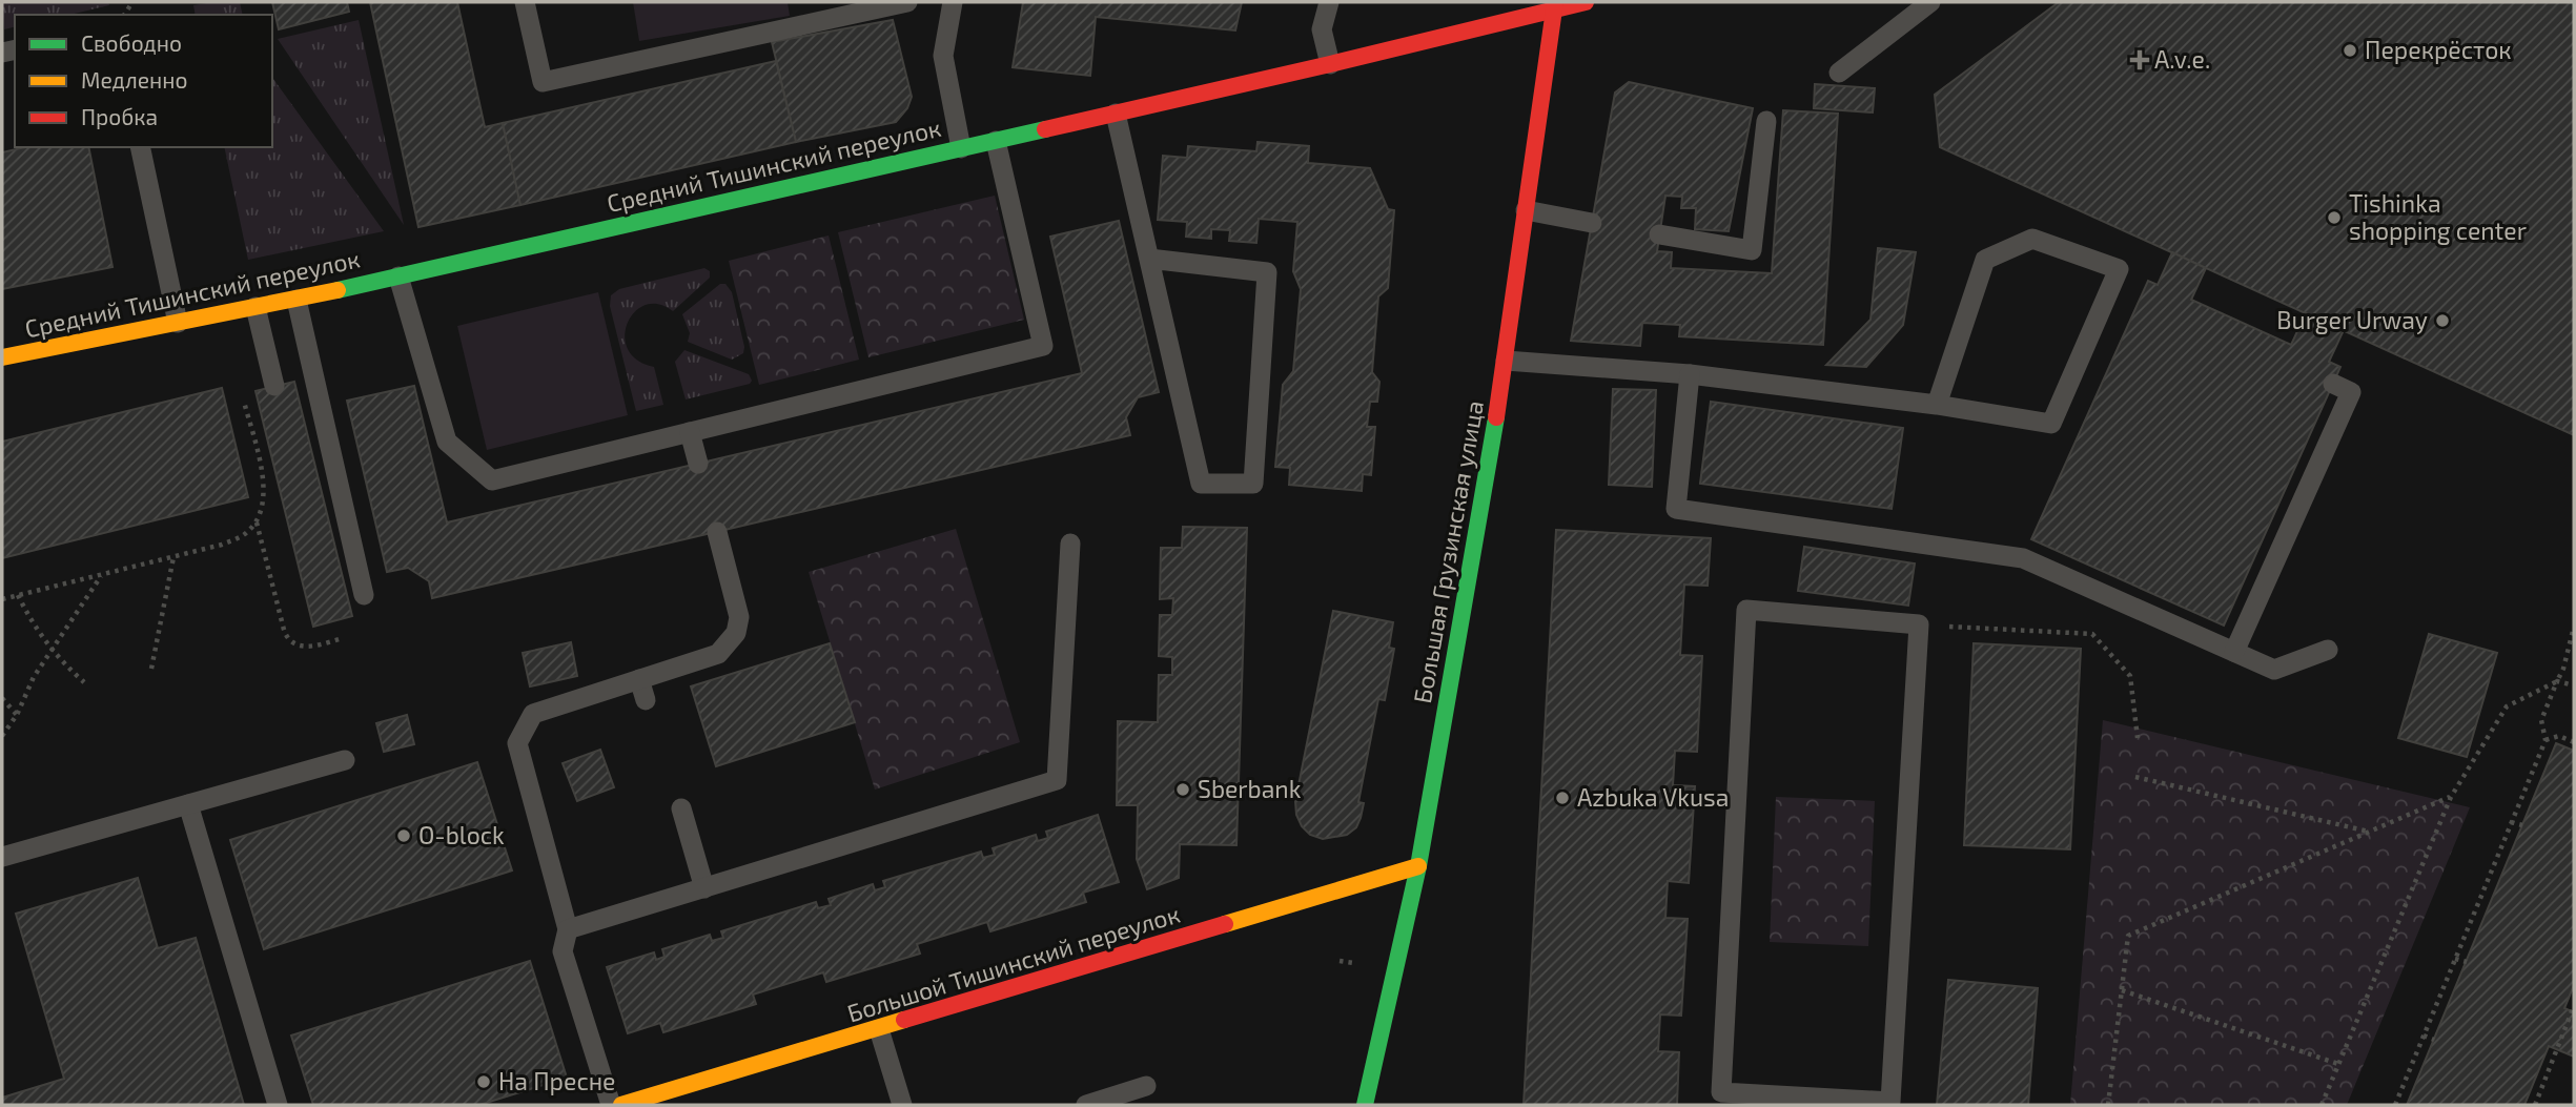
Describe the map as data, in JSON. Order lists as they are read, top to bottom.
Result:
{
  "streets": {
    "street": ["Средний Тишинский переулок", "Большая Грузинская улица", "Большой Тишинский переулок"]
  },
  "crossings": [
    ["Средний Тишинский переулок", "Большая Грузинская улица"],
    ["Большая Грузинская улица", "Большой Тишинский переулок"]
  ],
  "places": {
    "other": [
      "Перекрёсток",
      "Tishinka shopping center",
      "Burger Urway",
      "Sberbank",
      "Azbuka Vkusa",
      "O-block",
      "На Пресне"
    ],
    "health": ["A.v.e."]
  },
  "legend": ["Свободно", "Медленно", "Пробка"]
}
